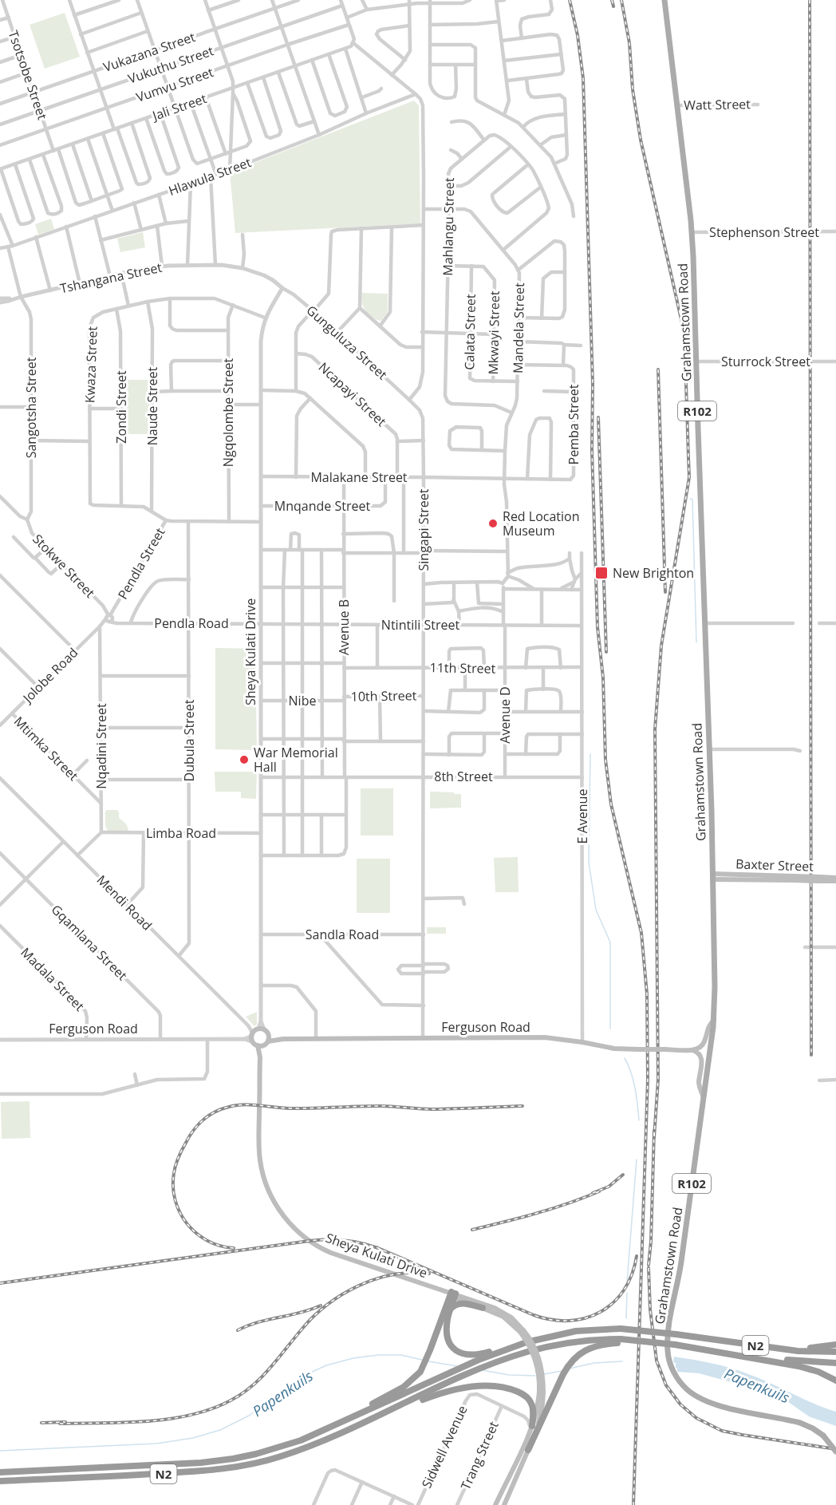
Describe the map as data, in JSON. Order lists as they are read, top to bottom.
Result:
{
  "streets": {
    "highway": ["N2"],
    "main road": [
      "Grahamstown Road",
      "R102",
      "Sheya Kulati Drive",
      "Baxter Street",
      "Ferguson Road"
    ],
    "street": [
      "Vukazana Street",
      "Vukuthu Street",
      "Tsotsobe Street",
      "Vumvu Street",
      "Watt Street",
      "Jali Street",
      "Hlawula Street",
      "Mahlangu Street",
      "Stephenson Street",
      "Tshangana Street",
      "Mandela Street",
      "Calata Street",
      "Mkwayi Street",
      "Gunguluza Street",
      "Sturrock Street",
      "Kwaza Street",
      "Ncapayi Street",
      "Naude Street",
      "Zondi Street",
      "Sangotsha Street",
      "Ngqolombe Street",
      "Pemba Street",
      "Malakane Street",
      "Mnqande Street",
      "Singapi Street",
      "Pendla Street",
      "Stokwe Street",
      "Pendla Road",
      "Ntintili Street",
      "Avenue B",
      "11th Street",
      "Jolobe Road",
      "10th Street",
      "Nibe",
      "Avenue D",
      "Dubula Street",
      "Nqadini Street",
      "Mtimka Street",
      "8th Street",
      "E Avenue",
      "Limba Road",
      "Mendi Road",
      "Sandla Road",
      "Gqamlana Street",
      "Madala Street",
      "Sidwell Avenue",
      "Trang Street"
    ]
  },
  "crossings": [
    ["Vukazana Street", "Tsotsobe Street"],
    ["Vukuthu Street", "Tsotsobe Street"],
    ["Tsotsobe Street", "Vumvu Street"],
    ["Tsotsobe Street", "Jali Street"],
    ["Watt Street", "Grahamstown Road"],
    ["Hlawula Street", "Sangotsha Street"],
    ["Mahlangu Street", "Mandela Street"],
    ["Mahlangu Street", "Mkwayi Street"],
    ["Stephenson Street", "Grahamstown Road"],
    ["Tshangana Street", "Gunguluza Street"],
    ["Tshangana Street", "Sangotsha Street"],
    ["Tshangana Street", "Sheya Kulati Drive"],
    ["Grahamstown Road", "Sturrock Street"],
    ["Grahamstown Road", "Baxter Street"],
    ["Mandela Street", "Calata Street"],
    ["Mandela Street", "Pemba Street"],
    ["Mandela Street", "Malakane Street"],
    ["Calata Street", "Mkwayi Street"],
    ["Gunguluza Street", "Singapi Street"],
    ["Gunguluza Street", "Sheya Kulati Drive"],
    ["Kwaza Street", "Naude Street"],
    ["Kwaza Street", "Zondi Street"],
    ["Kwaza Street", "Ngqolombe Street"],
    ["Kwaza Street", "Sheya Kulati Drive"],
    ["Sangotsha Street", "Stokwe Street"],
    ["Pemba Street", "Malakane Street"],
    ["Malakane Street", "Mnqande Street"],
    ["Malakane Street", "Singapi Street"],
    ["Malakane Street", "Avenue B"],
    ["Malakane Street", "Sheya Kulati Drive"],
    ["Mnqande Street", "Avenue B"],
    ["Mnqande Street", "Sheya Kulati Drive"],
    ["Singapi Street", "Ntintili Street"],
    ["Singapi Street", "11th Street"],
    ["Singapi Street", "10th Street"],
    ["Singapi Street", "8th Street"],
    ["Singapi Street", "Sandla Road"],
    ["Singapi Street", "Ferguson Road"],
    ["Pendla Street", "Stokwe Street"],
    ["Pendla Street", "Pendla Road"],
    ["Pendla Street", "Jolobe Road"],
    ["Pendla Street", "Dubula Street"],
    ["Stokwe Street", "Pendla Road"],
    ["Stokwe Street", "Jolobe Road"],
    ["Pendla Road", "Ntintili Street"],
    ["Pendla Road", "Sheya Kulati Drive"],
    ["Pendla Road", "Jolobe Road"],
    ["Pendla Road", "Dubula Street"],
    ["Ntintili Street", "Avenue B"],
    ["Ntintili Street", "Sheya Kulati Drive"],
    ["Ntintili Street", "Avenue D"],
    ["Ntintili Street", "E Avenue"],
    ["Avenue B", "11th Street"],
    ["Avenue B", "10th Street"],
    ["Avenue B", "Nibe"],
    ["Avenue B", "8th Street"],
    ["Sheya Kulati Drive", "Nibe"],
    ["Sheya Kulati Drive", "8th Street"],
    ["Sheya Kulati Drive", "Limba Road"],
    ["Sheya Kulati Drive", "Mendi Road"],
    ["Sheya Kulati Drive", "Sandla Road"],
    ["Sheya Kulati Drive", "Ferguson Road"],
    ["11th Street", "Avenue D"],
    ["11th Street", "E Avenue"],
    ["Jolobe Road", "Nqadini Street"],
    ["Jolobe Road", "Mtimka Street"],
    ["10th Street", "Nibe"],
    ["Avenue D", "8th Street"],
    ["Dubula Street", "Limba Road"],
    ["Dubula Street", "Mendi Road"],
    ["Nqadini Street", "Mtimka Street"],
    ["Nqadini Street", "Limba Road"],
    ["8th Street", "E Avenue"],
    ["E Avenue", "Ferguson Road"],
    ["Mendi Road", "Ferguson Road"],
    ["Gqamlana Street", "Ferguson Road"],
    ["Madala Street", "Ferguson Road"],
    ["Sidwell Avenue", "Trang Street"]
  ],
  "water": ["Papenkuils"],
  "places": {
    "other": ["Red Location Museum", "War Memorial Hall"],
    "transit": ["New Brighton"]
  }
}
